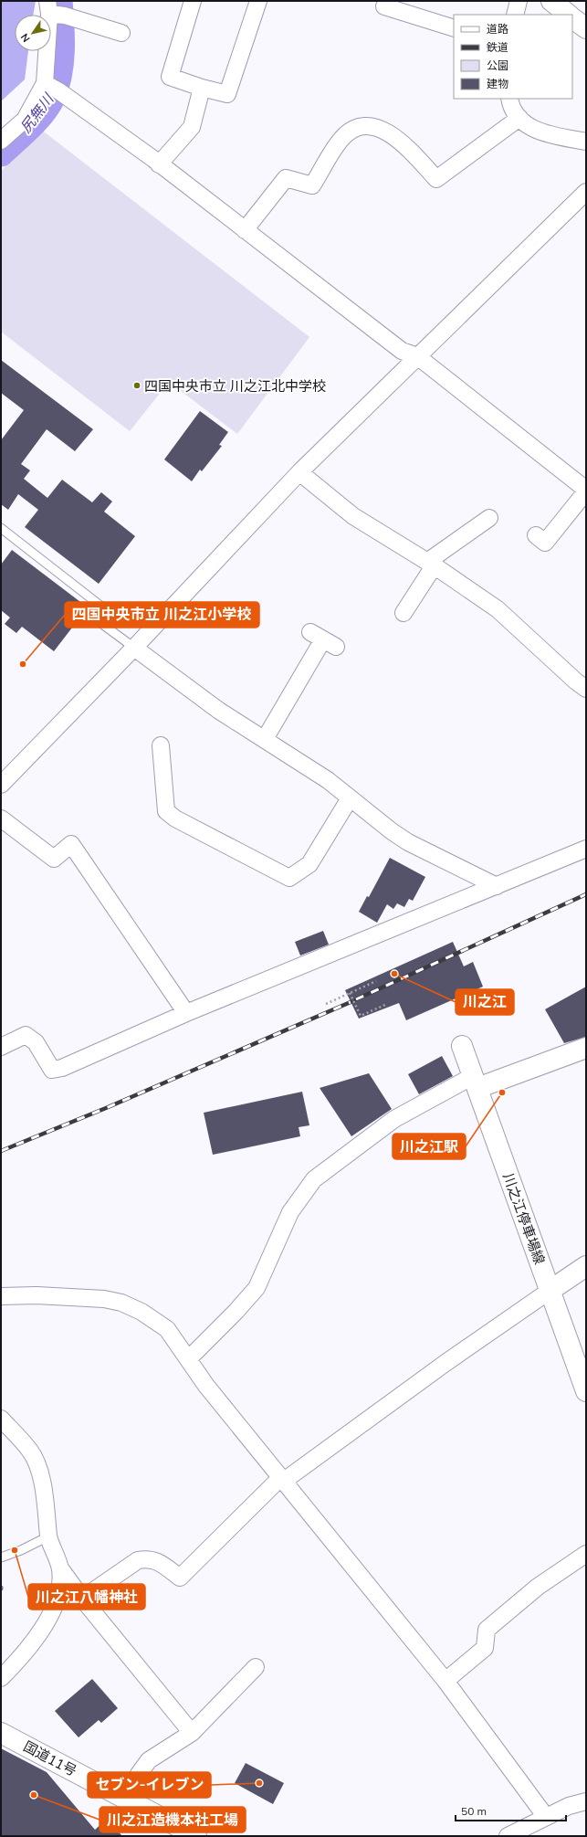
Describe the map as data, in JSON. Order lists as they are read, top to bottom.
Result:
{
  "streets": {
    "main road": ["川之江停車場線", "国道11号"]
  },
  "water": ["尻無川"],
  "places": [
    "四国中央市立 川之江北中学校",
    "四国中央市立 川之江小学校",
    "川之江",
    "川之江駅",
    "川之江八幡神社",
    "セブン-イレブン",
    "川之江造機本社工場"
  ],
  "legend": [
    "道路",
    "鉄道",
    "公園",
    "建物"
  ],
  "scale_bar": "50 m",
  "north": "bottom left"
}
